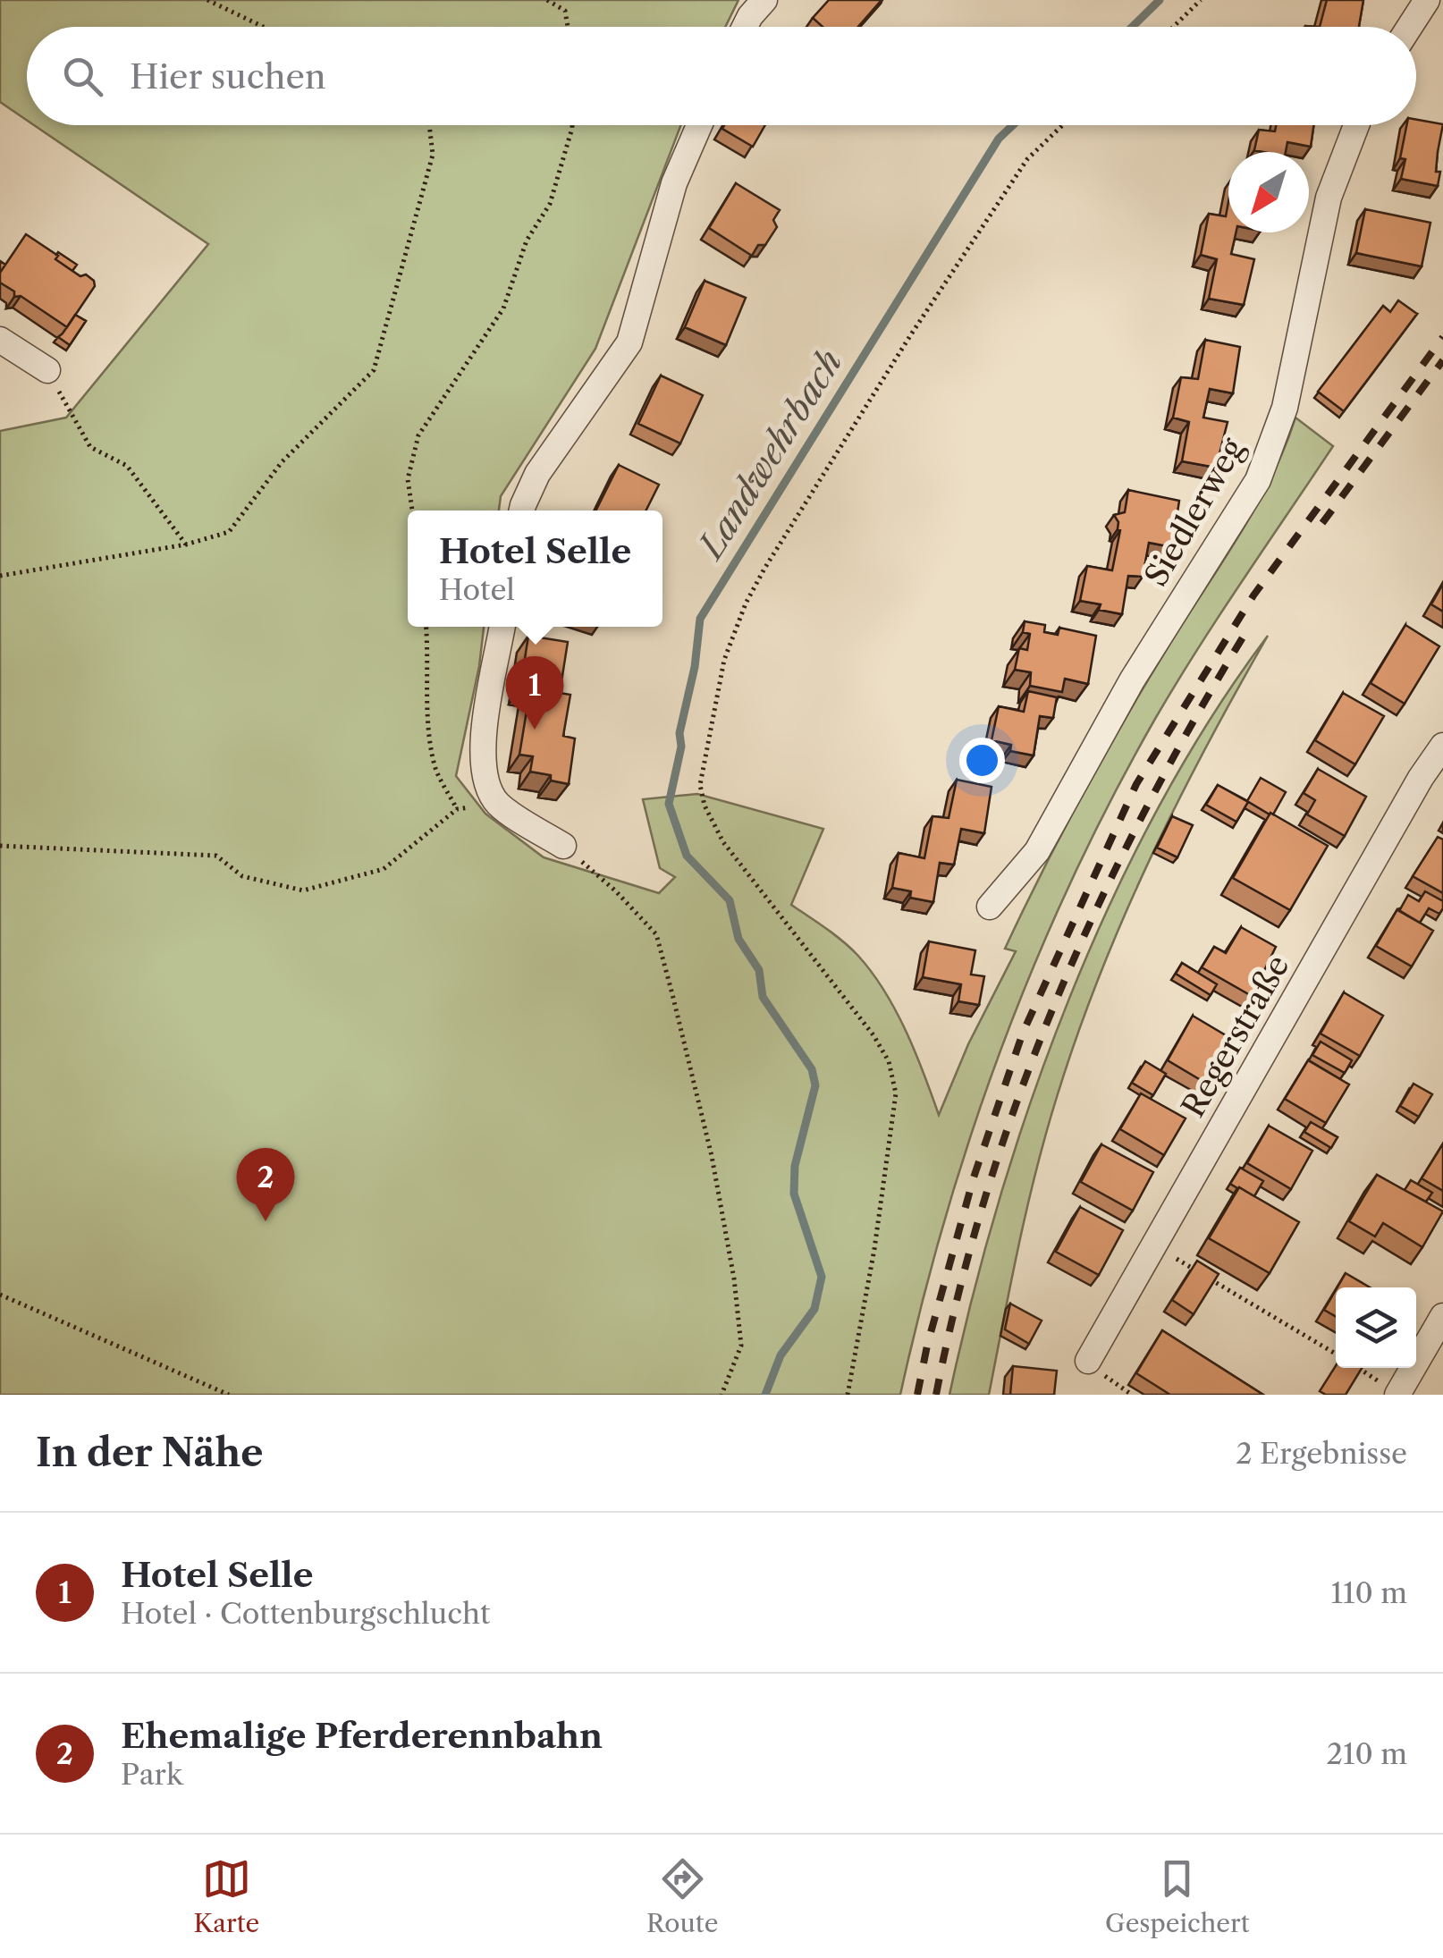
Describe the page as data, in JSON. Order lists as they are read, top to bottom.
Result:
{
  "streets": {
    "street": ["Siedlerweg", "Regerstraße"]
  },
  "water": ["Landwehrbach"],
  "north": "bottom left",
  "page": {
    "search": "Hier suchen",
    "popup": ["Hotel Selle", "Hotel"],
    "pins": ["1", "2"],
    "heading": ["In der Nähe", "2 Ergebnisse"],
    "list": [
      {
        "mark": "1",
        "name": "Hotel Selle",
        "note": "Hotel · Cottenburgschlucht",
        "value": "110 m"
      },
      {
        "mark": "2",
        "name": "Ehemalige Pferderennbahn",
        "note": "Park",
        "value": "210 m"
      }
    ],
    "nav": ["Karte", "Route", "Gespeichert"]
  }
}
